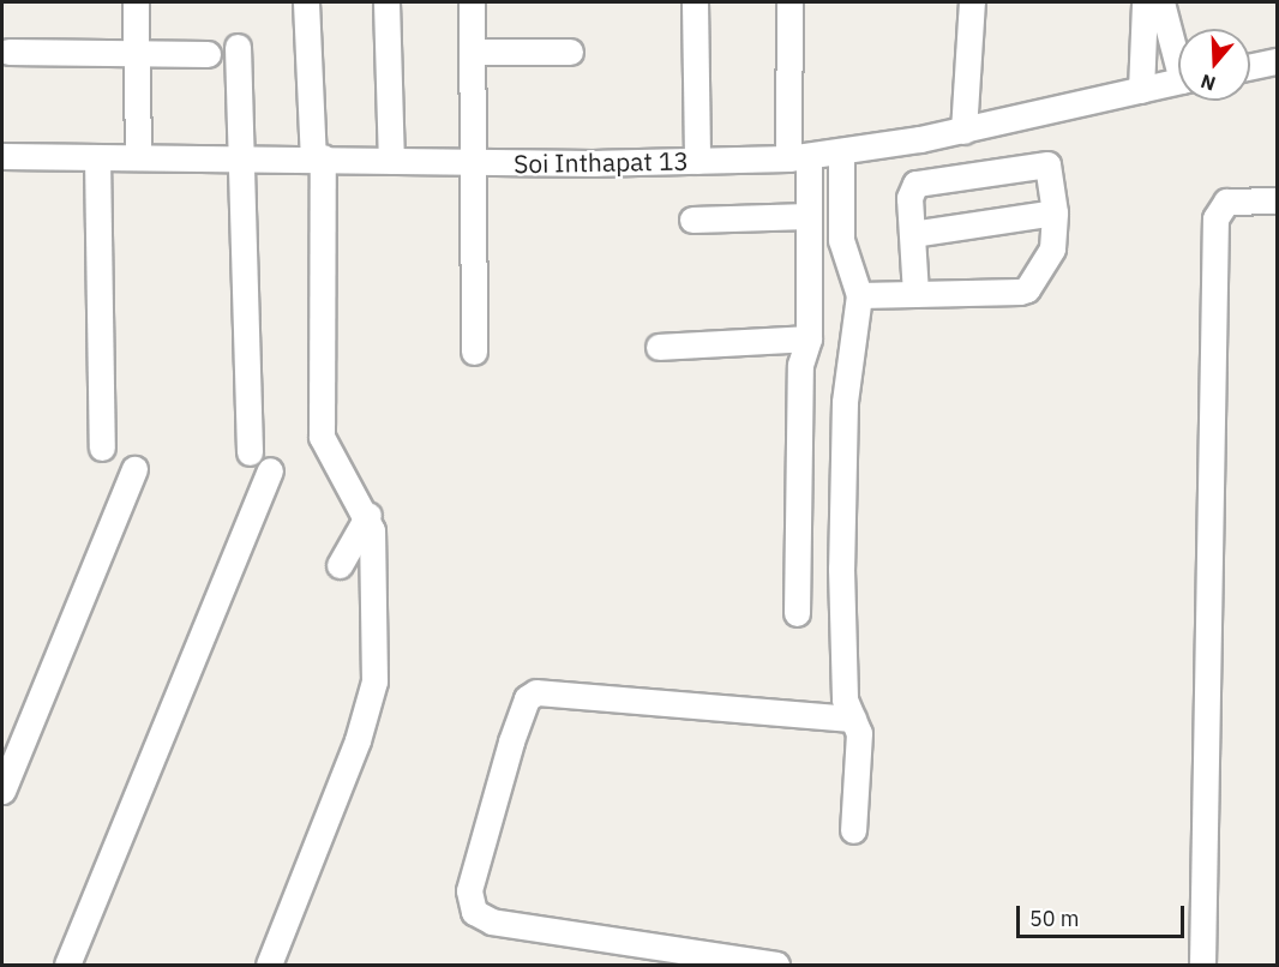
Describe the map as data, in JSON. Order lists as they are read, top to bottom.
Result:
{
  "streets": {
    "street": ["Soi Inthapat 13"]
  },
  "scale_bar": "50 m",
  "north": "bottom"
}
